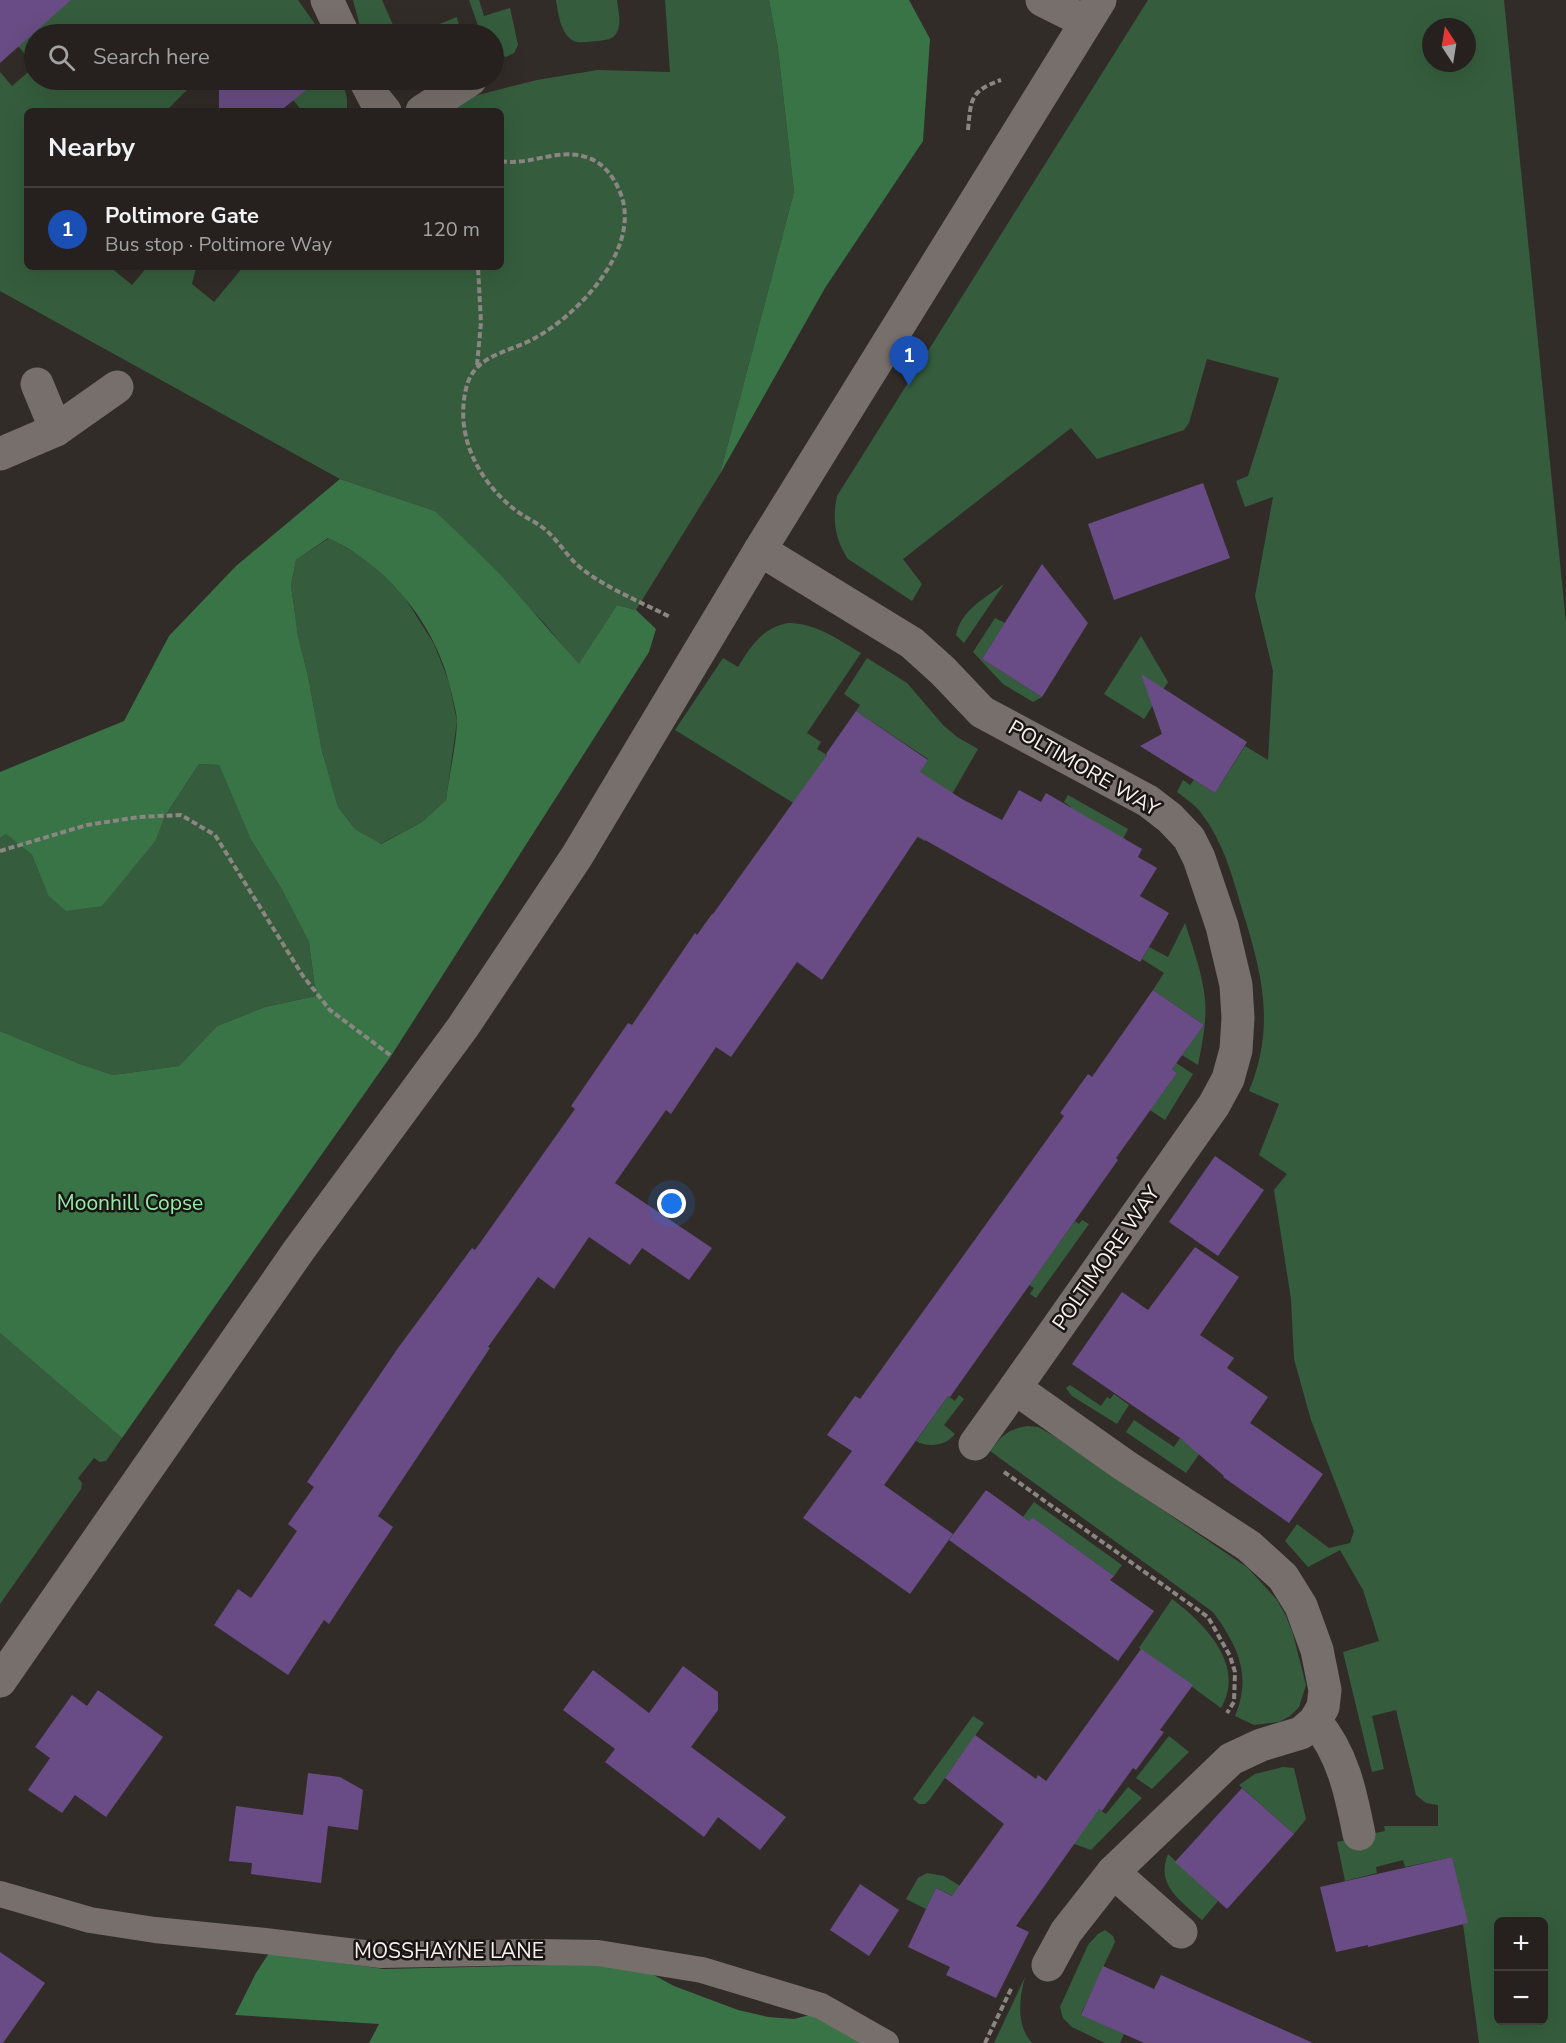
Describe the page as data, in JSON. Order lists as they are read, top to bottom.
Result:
{
  "streets": {
    "street": ["POLTIMORE WAY"],
    "lane": ["MOSSHAYNE LANE"]
  },
  "parks": ["Moonhill Copse"],
  "north": "top",
  "page": {
    "search": "Search here",
    "heading": "Nearby",
    "list": [
      {
        "mark": "1",
        "name": "Poltimore Gate",
        "note": "Bus stop · Poltimore Way",
        "value": "120 m"
      }
    ],
    "pins": "1",
    "map_buttons": ["+", "−"]
  }
}
